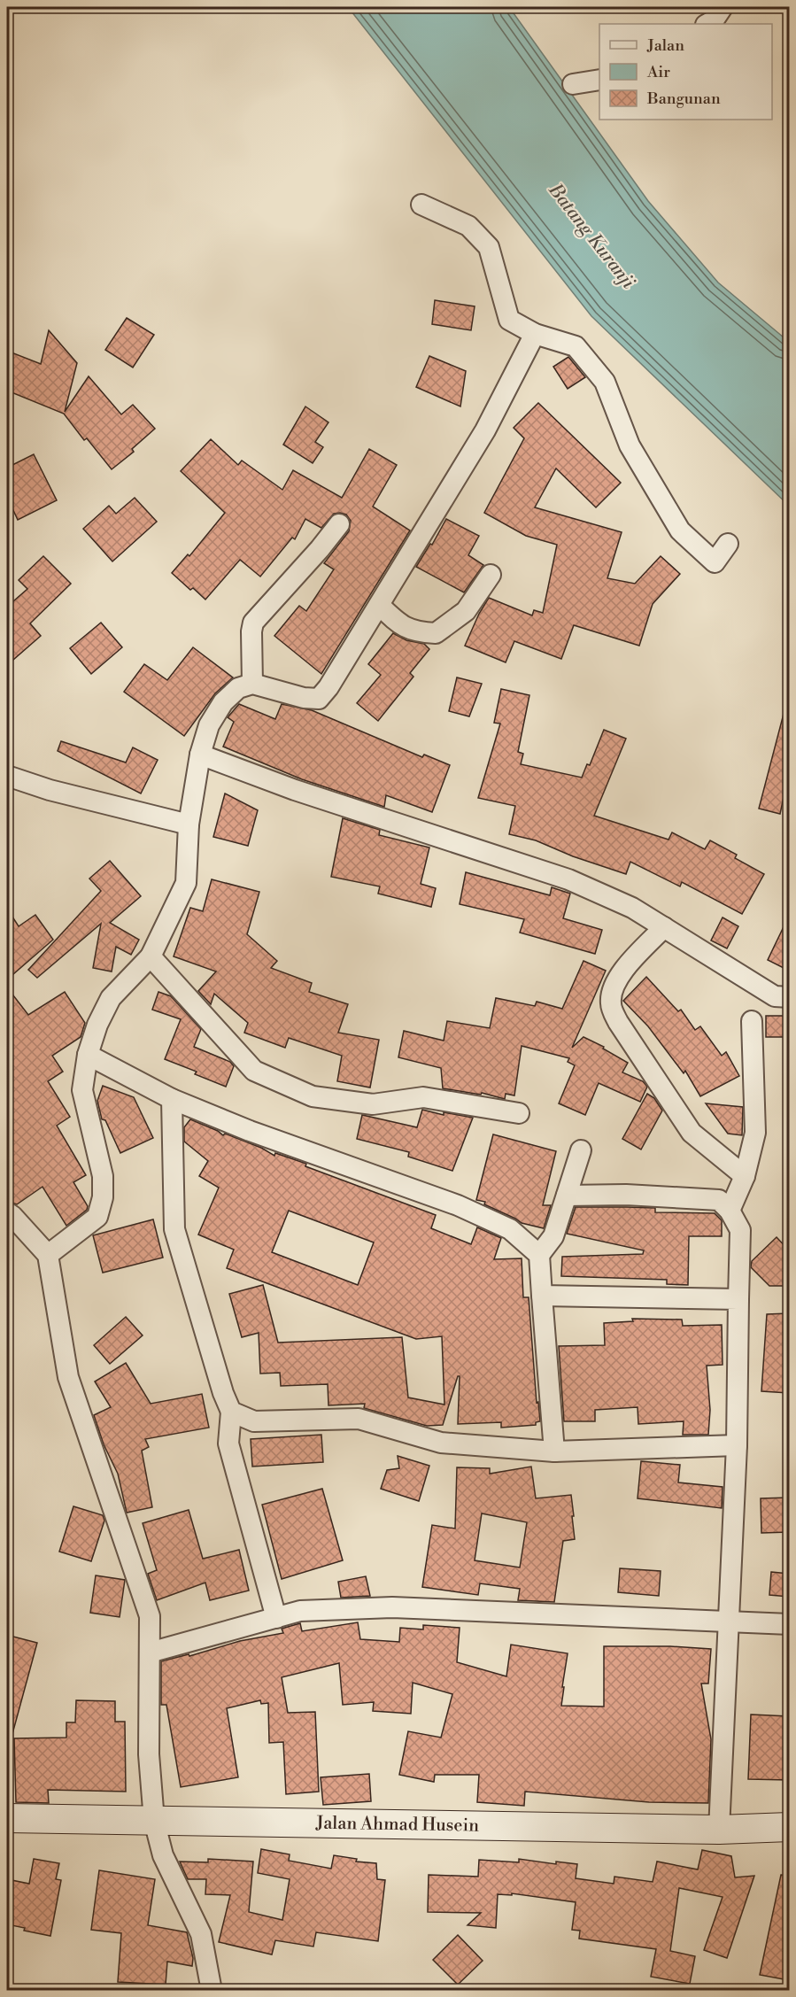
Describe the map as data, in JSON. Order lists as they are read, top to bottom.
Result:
{
  "streets": {
    "main road": ["Jalan Ahmad Husein"]
  },
  "water": ["Batang Kuranji"],
  "legend": ["Jalan", "Air", "Bangunan"]
}
